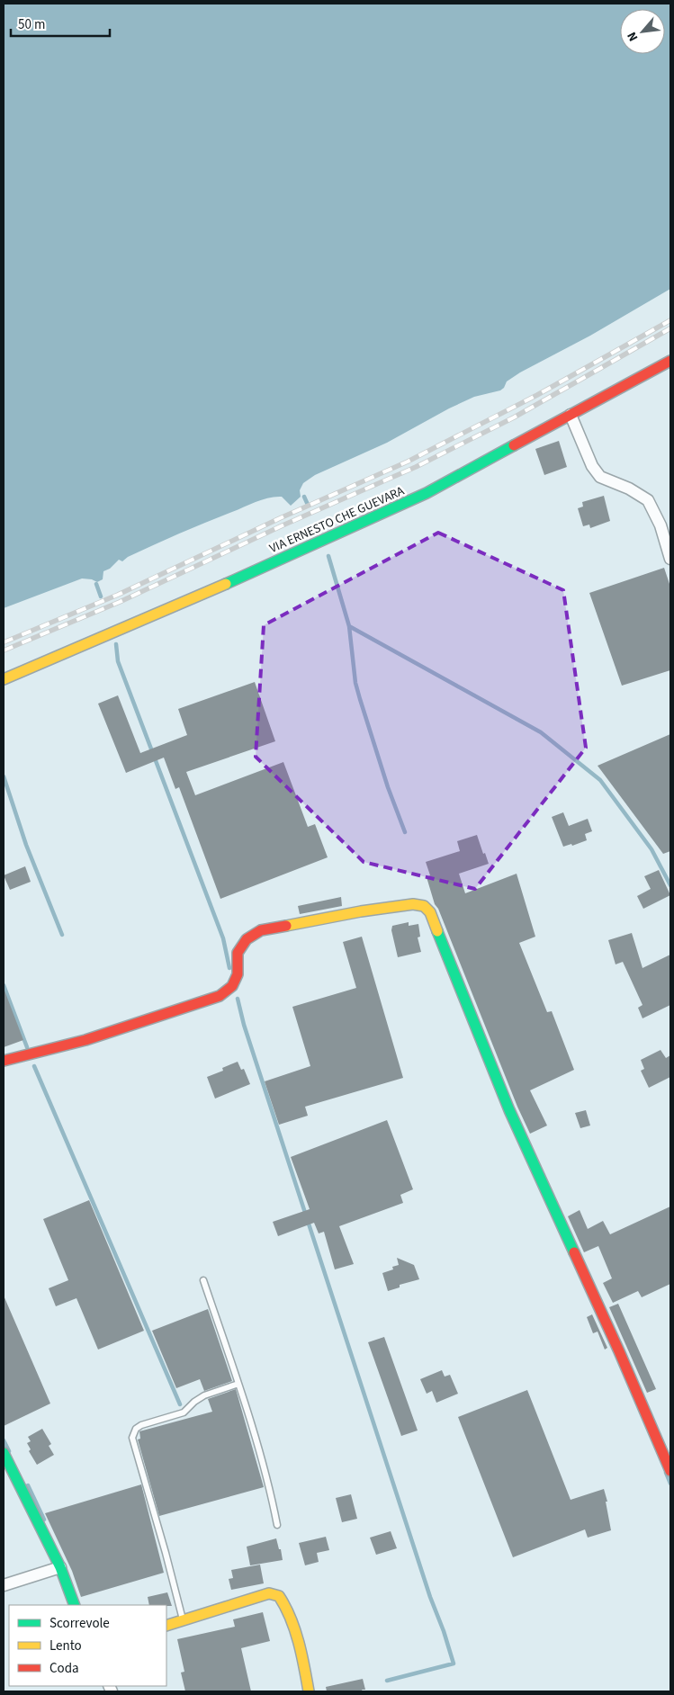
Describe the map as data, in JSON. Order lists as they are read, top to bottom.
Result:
{
  "streets": {
    "street": ["VIA ERNESTO CHE GUEVARA"]
  },
  "legend": ["Scorrevole", "Lento", "Coda"],
  "scale_bar": "50 m",
  "north": "bottom left"
}
